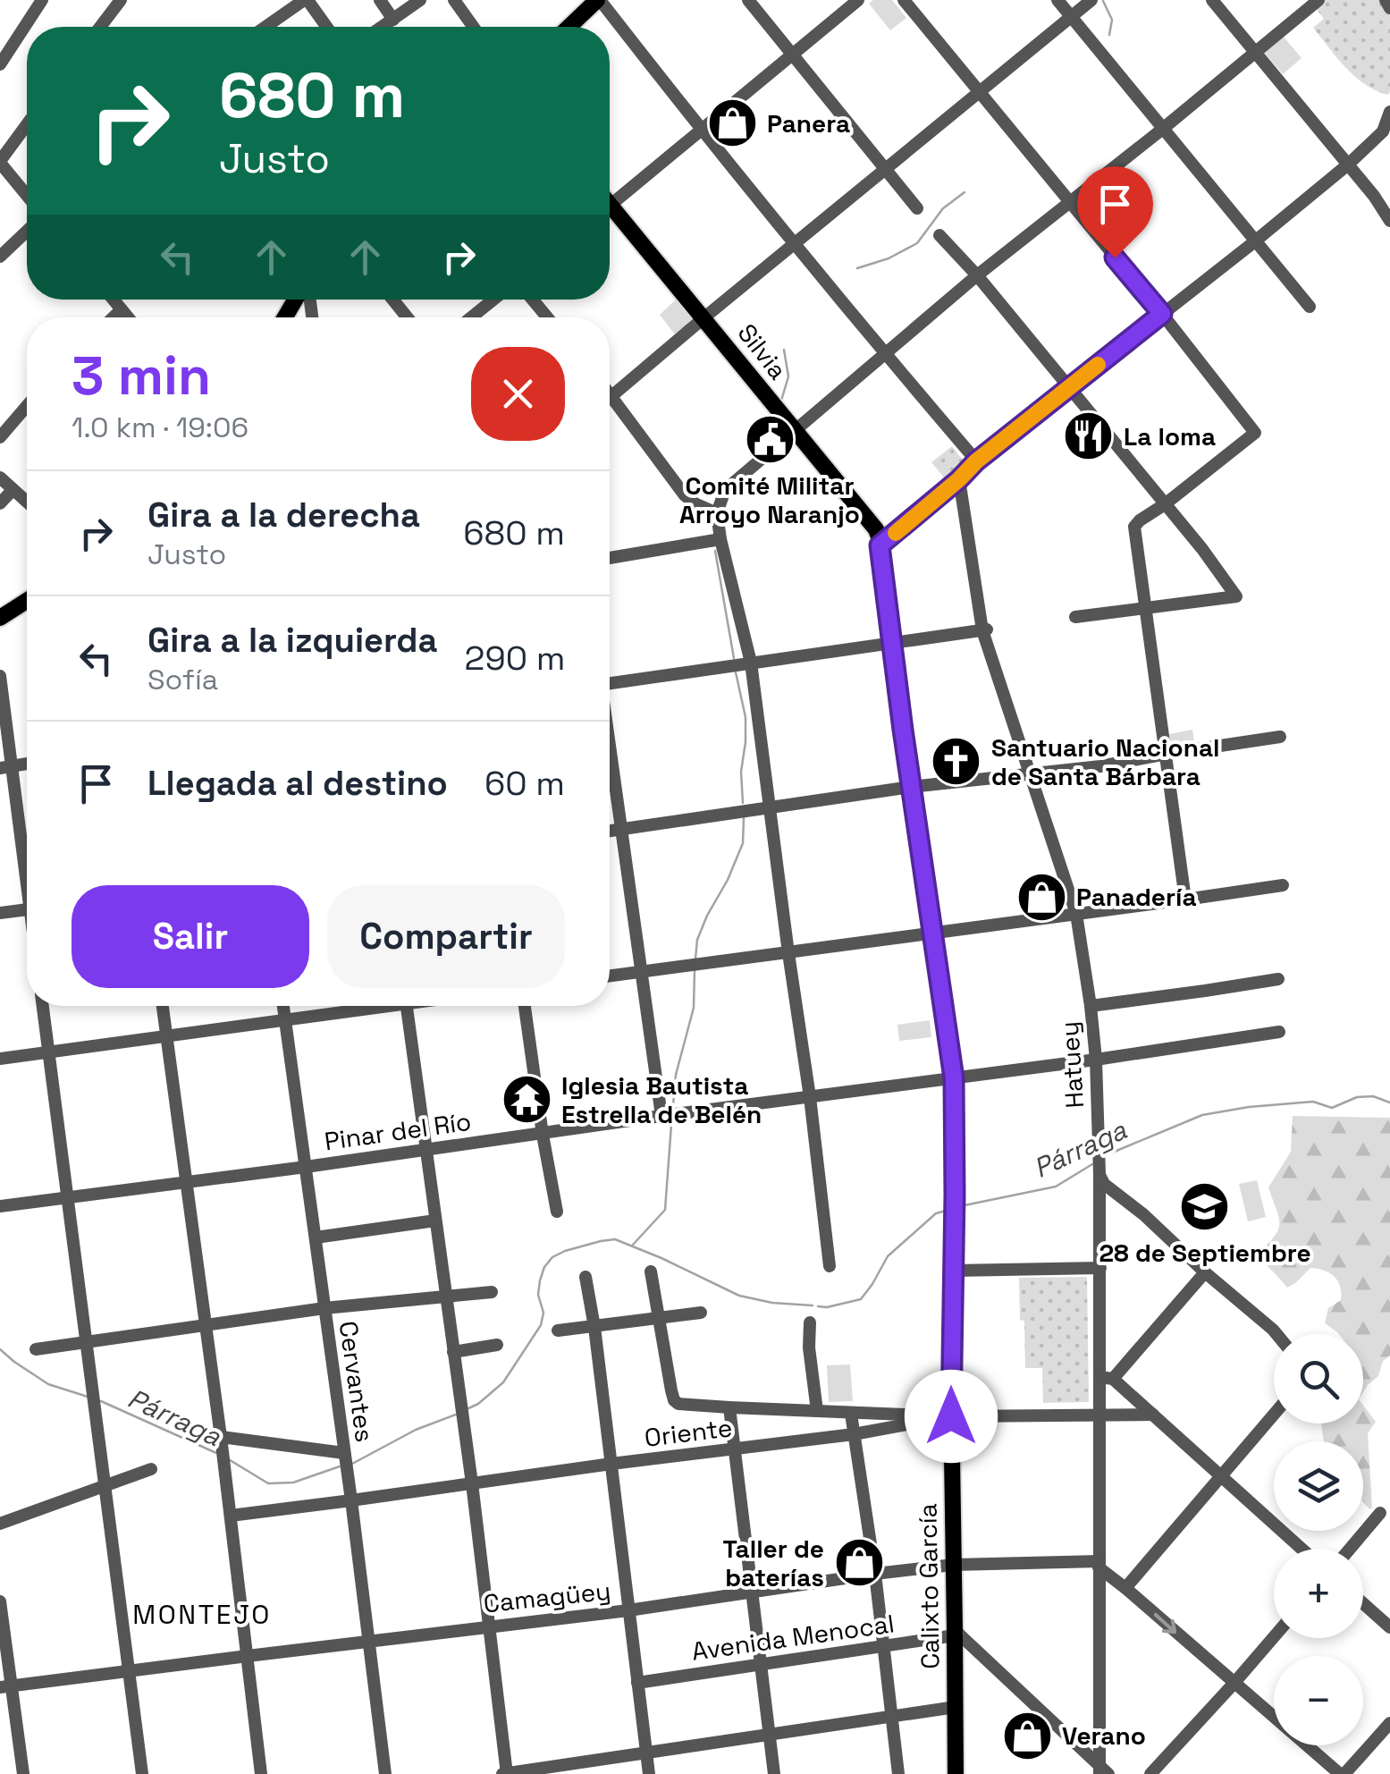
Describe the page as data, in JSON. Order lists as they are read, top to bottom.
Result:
{
  "streets": {
    "main road": ["Silvia", "Calixto García"],
    "street": [
      "Hatuey",
      "Pinar del Río",
      "Cervantes",
      "Oriente",
      "Camagüey",
      "Avenida Menocal"
    ]
  },
  "crossings": [
    ["Silvia", "Calixto García"],
    ["Hatuey", "Pinar del Río"],
    ["Hatuey", "Oriente"],
    ["Hatuey", "Camagüey"],
    ["Pinar del Río", "Cervantes"],
    ["Pinar del Río", "Calixto García"],
    ["Cervantes", "Oriente"],
    ["Cervantes", "Camagüey"],
    ["Oriente", "Calixto García"],
    ["Calixto García", "Camagüey"],
    ["Calixto García", "Avenida Menocal"]
  ],
  "districts": ["MONTEJO"],
  "water": ["Párraga"],
  "places": {
    "shop": [
      "Panera",
      "Panadería",
      "Taller de baterías",
      "Verano"
    ],
    "restaurant": ["La loma"],
    "public building": ["Comité Militar Arroyo Naranjo"],
    "church": ["Santuario Nacional de Santa Bárbara"],
    "temple": ["Iglesia Bautista Estrella de Belén"],
    "school or university": ["28 de Septiembre"]
  },
  "page": {
    "turn": ["680 m", "Justo"],
    "heading": ["3 min", "1.0 km · 19:06"],
    "list": [
      {
        "name": "Gira a la derecha",
        "note": "Justo",
        "value": "680 m"
      },
      {
        "name": "Gira a la izquierda",
        "note": "Sofía",
        "value": "290 m"
      },
      {
        "name": "Llegada al destino",
        "value": "60 m"
      }
    ],
    "buttons": ["Salir", "Compartir"],
    "map_buttons": ["+", "−"]
  }
}
